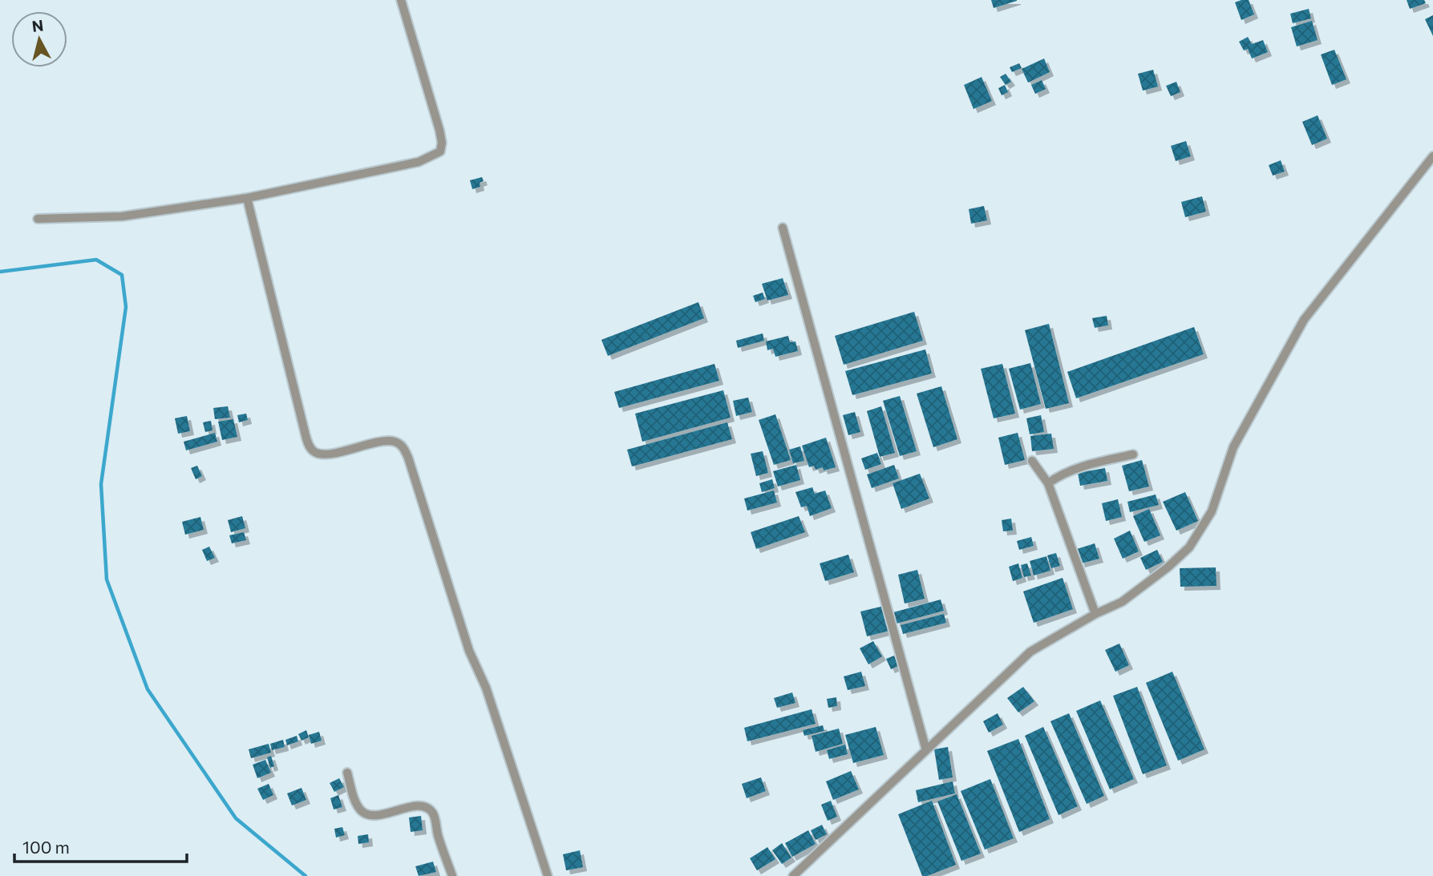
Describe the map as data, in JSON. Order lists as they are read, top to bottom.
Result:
{
  "scale_bar": "100 m",
  "north": "top"
}
